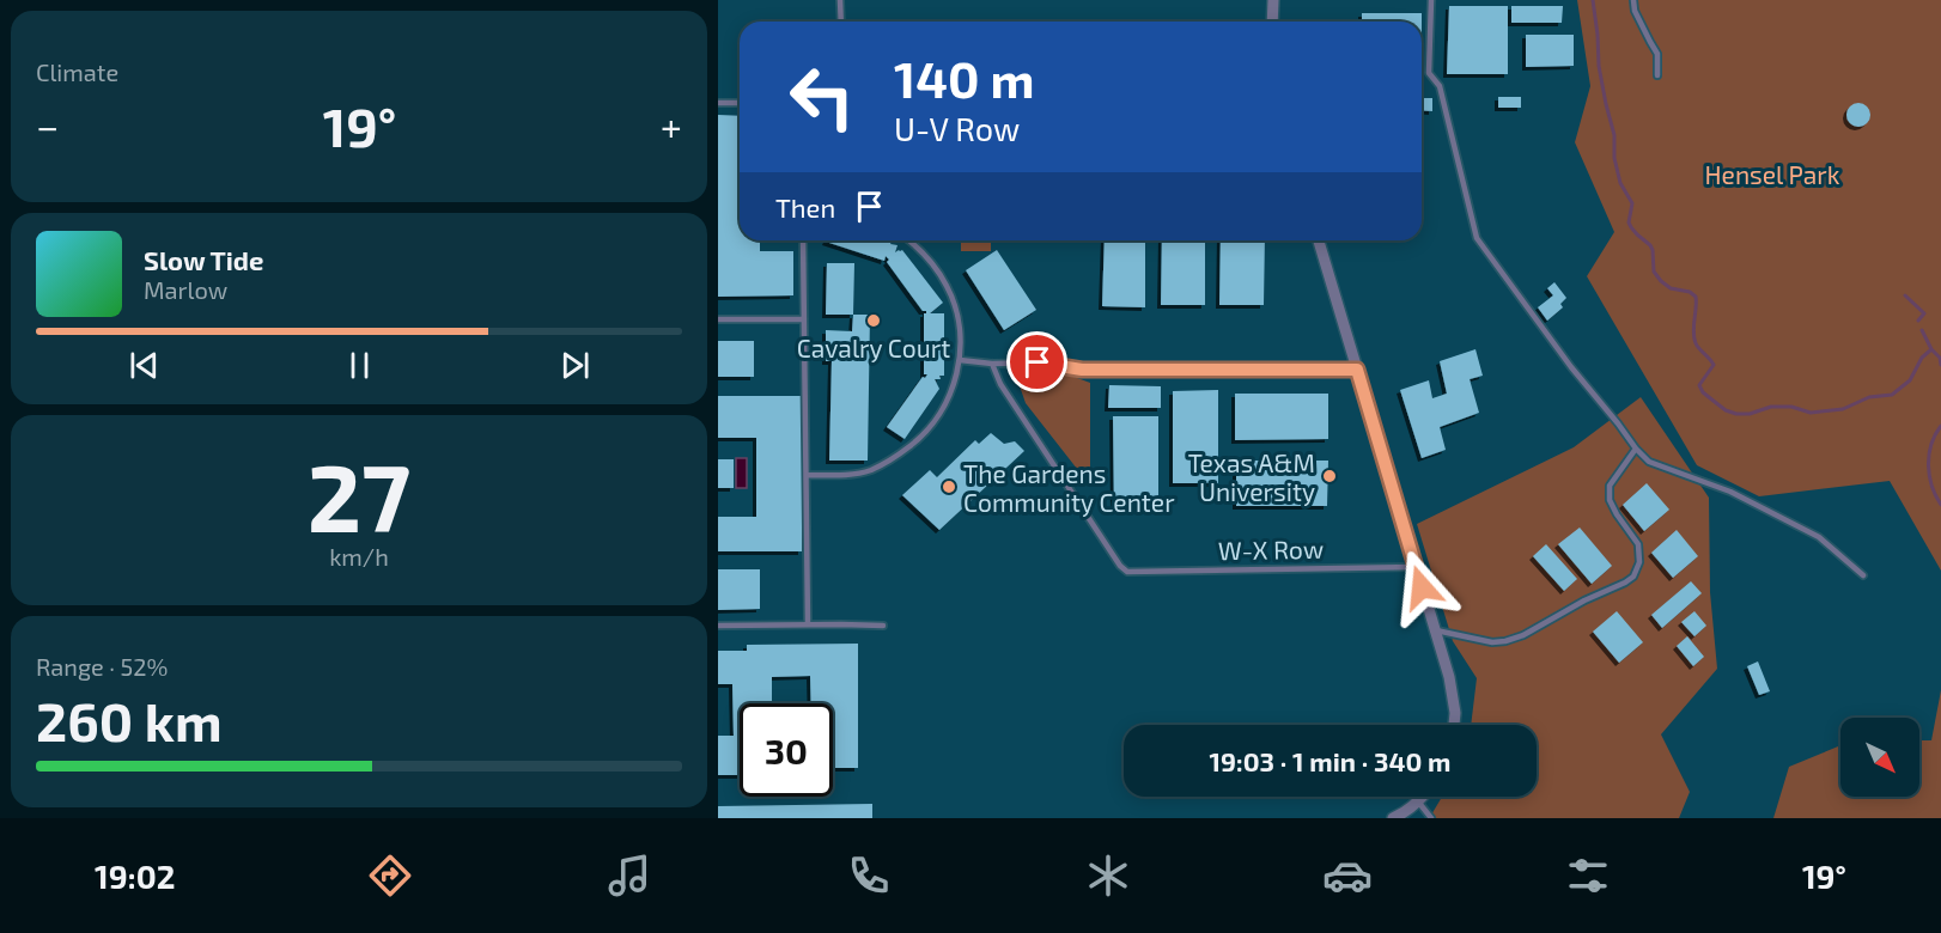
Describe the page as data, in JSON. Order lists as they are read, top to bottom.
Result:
{
  "streets": {
    "lane": ["W-X Row"]
  },
  "parks": ["Hensel Park"],
  "places": ["Cavalry Court", "Texas A&M University", "The Gardens Community Center"],
  "north": "bottom right",
  "page": {
    "tile": [
      "Climate",
      ["27", "km/h"],
      ["Range · 52%", "260 km"]
    ],
    "turn": ["140 m", "U-V Row"],
    "heat": ["−", "19°", "+"],
    "then": "Then",
    "song": ["Slow Tide", "Marlow"],
    "limit": "30",
    "trip": "19:03 · 1 min · 340 m",
    "tabs": ["19:02", "19°"]
  }
}
